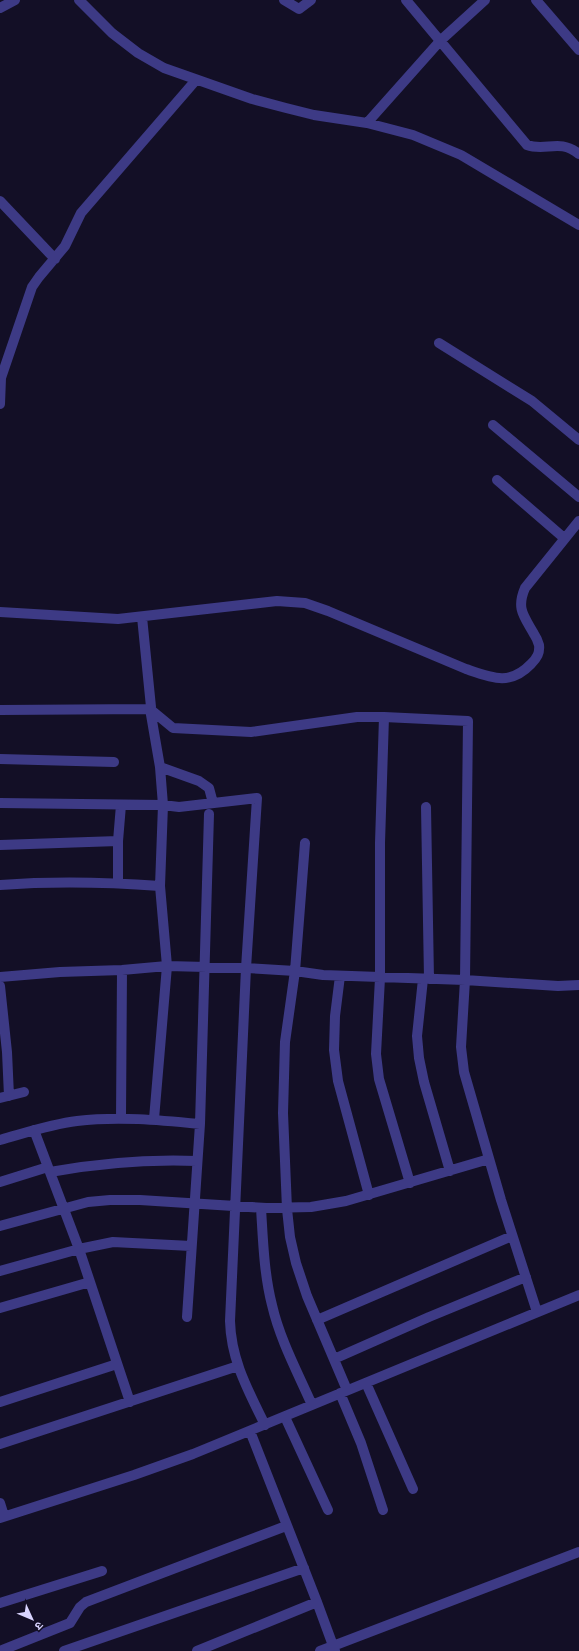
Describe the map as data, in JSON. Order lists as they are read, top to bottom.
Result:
{
  "north": "bottom right"
}
